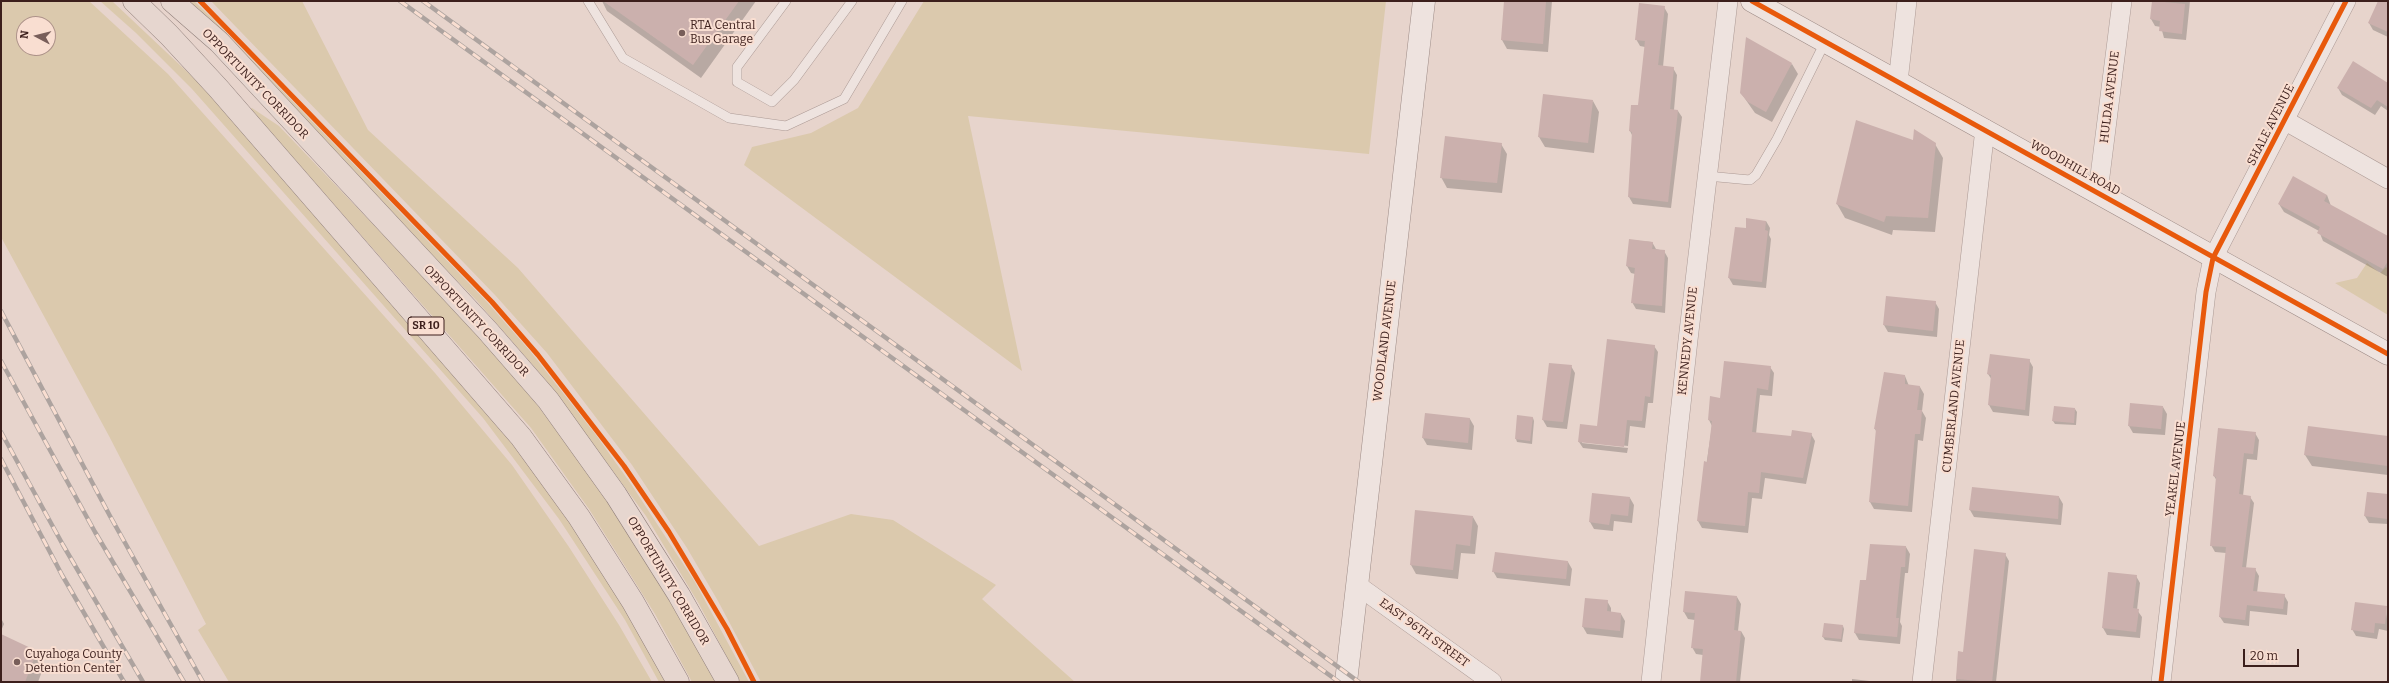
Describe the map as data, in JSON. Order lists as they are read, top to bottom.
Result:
{
  "streets": {
    "main road": ["OPPORTUNITY CORRIDOR", "SR 10"],
    "street": [
      "HULDA AVENUE",
      "SHALE AVENUE",
      "WOODHILL ROAD",
      "WOODLAND AVENUE",
      "KENNEDY AVENUE",
      "CUMBERLAND AVENUE",
      "YEAKEL AVENUE",
      "EAST 96TH STREET"
    ]
  },
  "crossings": [
    ["HULDA AVENUE", "WOODHILL ROAD"],
    ["SHALE AVENUE", "WOODHILL ROAD"],
    ["SHALE AVENUE", "YEAKEL AVENUE"],
    ["WOODHILL ROAD", "CUMBERLAND AVENUE"],
    ["WOODHILL ROAD", "YEAKEL AVENUE"],
    ["WOODLAND AVENUE", "EAST 96TH STREET"]
  ],
  "places": ["RTA Central Bus Garage", "Cuyahoga County Detention Center"],
  "scale_bar": "20 m",
  "north": "left"
}
